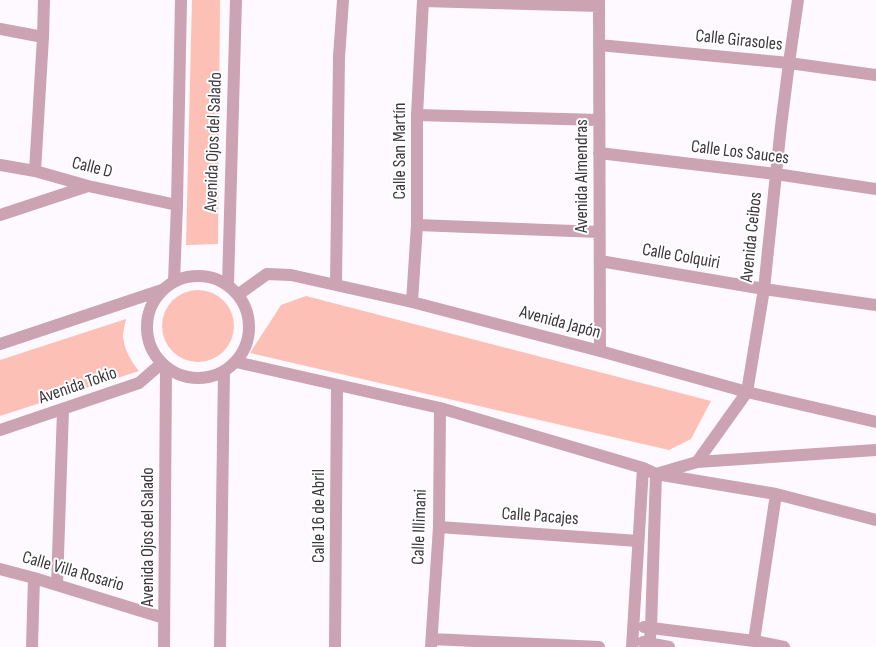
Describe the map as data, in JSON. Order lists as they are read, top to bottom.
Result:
{
  "streets": {
    "street": [
      "Calle Girasoles",
      "Avenida Ojos del Salado",
      "Calle San Martín",
      "Calle Los Sauces",
      "Calle D",
      "Avenida Almendras",
      "Avenida Ceibos",
      "Calle Colquiri",
      "Avenida Japón",
      "Avenida Tokio",
      "Calle 16 de Abril",
      "Calle Pacajes",
      "Calle Illimani",
      "Calle Villa Rosario"
    ]
  },
  "crossings": [
    ["Calle Girasoles", "Avenida Almendras"],
    ["Calle Girasoles", "Avenida Ceibos"],
    ["Avenida Ojos del Salado", "Calle D"],
    ["Avenida Ojos del Salado", "Avenida Japón"],
    ["Avenida Ojos del Salado", "Avenida Tokio"],
    ["Avenida Ojos del Salado", "Calle Villa Rosario"],
    ["Calle San Martín", "Avenida Japón"],
    ["Calle Los Sauces", "Avenida Almendras"],
    ["Calle Los Sauces", "Avenida Ceibos"],
    ["Avenida Almendras", "Calle Colquiri"],
    ["Avenida Almendras", "Avenida Japón"],
    ["Avenida Ceibos", "Calle Colquiri"],
    ["Avenida Ceibos", "Avenida Japón"],
    ["Avenida Japón", "Avenida Tokio"],
    ["Calle Pacajes", "Calle Illimani"]
  ]
}
